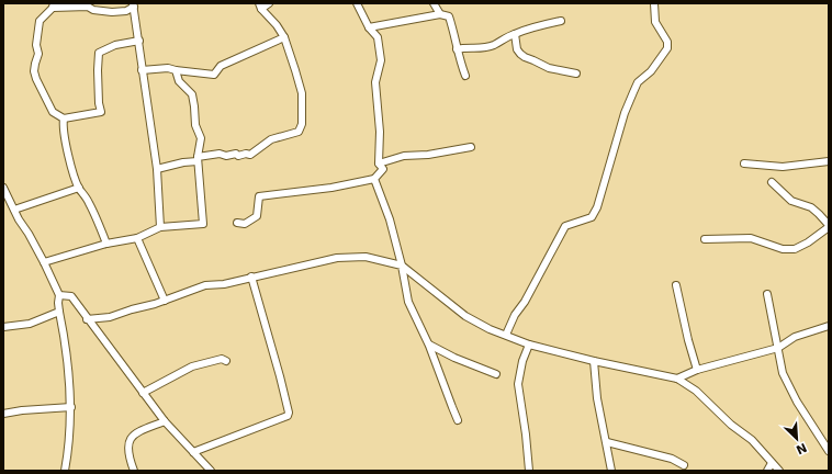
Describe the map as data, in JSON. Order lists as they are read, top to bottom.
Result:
{
  "north": "bottom right"
}
